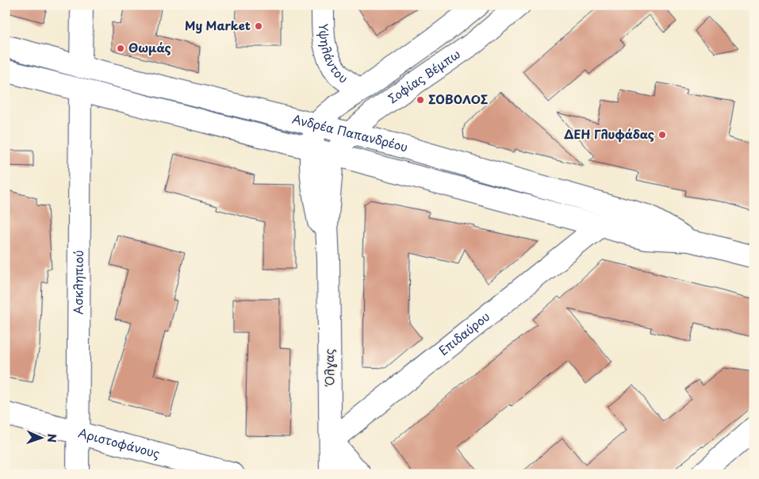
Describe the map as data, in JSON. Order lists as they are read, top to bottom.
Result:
{
  "streets": {
    "main road": [
      "Υψηλάντου",
      "Σοφίας Βέμπω",
      "Ανδρέα Παπανδρέου",
      "Ασκληπιού",
      "Επιδαύρου",
      "Όλγας",
      "Αριστοφάνους"
    ]
  },
  "crossings": [
    ["Υψηλάντου", "Σοφίας Βέμπω"],
    ["Σοφίας Βέμπω", "Ανδρέα Παπανδρέου"],
    ["Σοφίας Βέμπω", "Όλγας"],
    ["Ανδρέα Παπανδρέου", "Ασκληπιού"],
    ["Ανδρέα Παπανδρέου", "Επιδαύρου"],
    ["Ανδρέα Παπανδρέου", "Όλγας"],
    ["Ασκληπιού", "Αριστοφάνους"],
    ["Επιδαύρου", "Όλγας"]
  ],
  "places": [
    "My Market",
    "Θωμάς",
    "ΣΟΒΟΛΟΣ",
    "ΔΕΗ Γλυφάδας"
  ],
  "north": "right"
}
